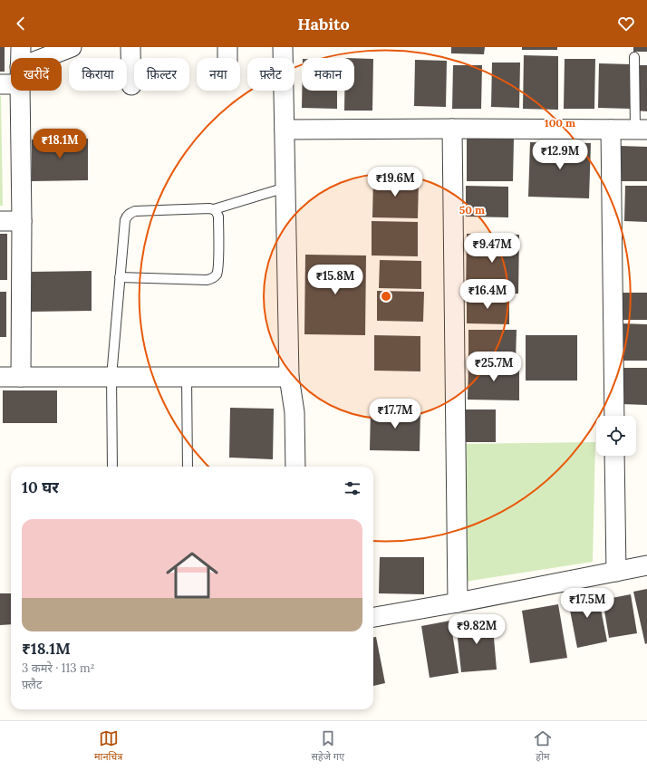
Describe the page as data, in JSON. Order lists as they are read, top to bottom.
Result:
{
  "page": {
    "header": "Habito",
    "chip": [
      "खरीदें",
      "किराया",
      "फ़िल्टर",
      "नया",
      "फ़्लैट",
      "मकान"
    ],
    "price": [
      "₹18.1M",
      "₹12.9M",
      "₹19.6M",
      "₹9.47M",
      "₹15.8M",
      "₹16.4M",
      "₹25.7M",
      "₹17.7M",
      "₹17.5M",
      "₹9.82M"
    ],
    "heading": "10 घर",
    "list": [
      {
        "name": "₹18.1M",
        "note": "3 कमरे · 113 m² · फ़्लैट"
      }
    ],
    "tabs": ["मानचित्र", "सहेजे गए", "होम"]
  },
  "rings": ["100 m", "50 m"]
}
